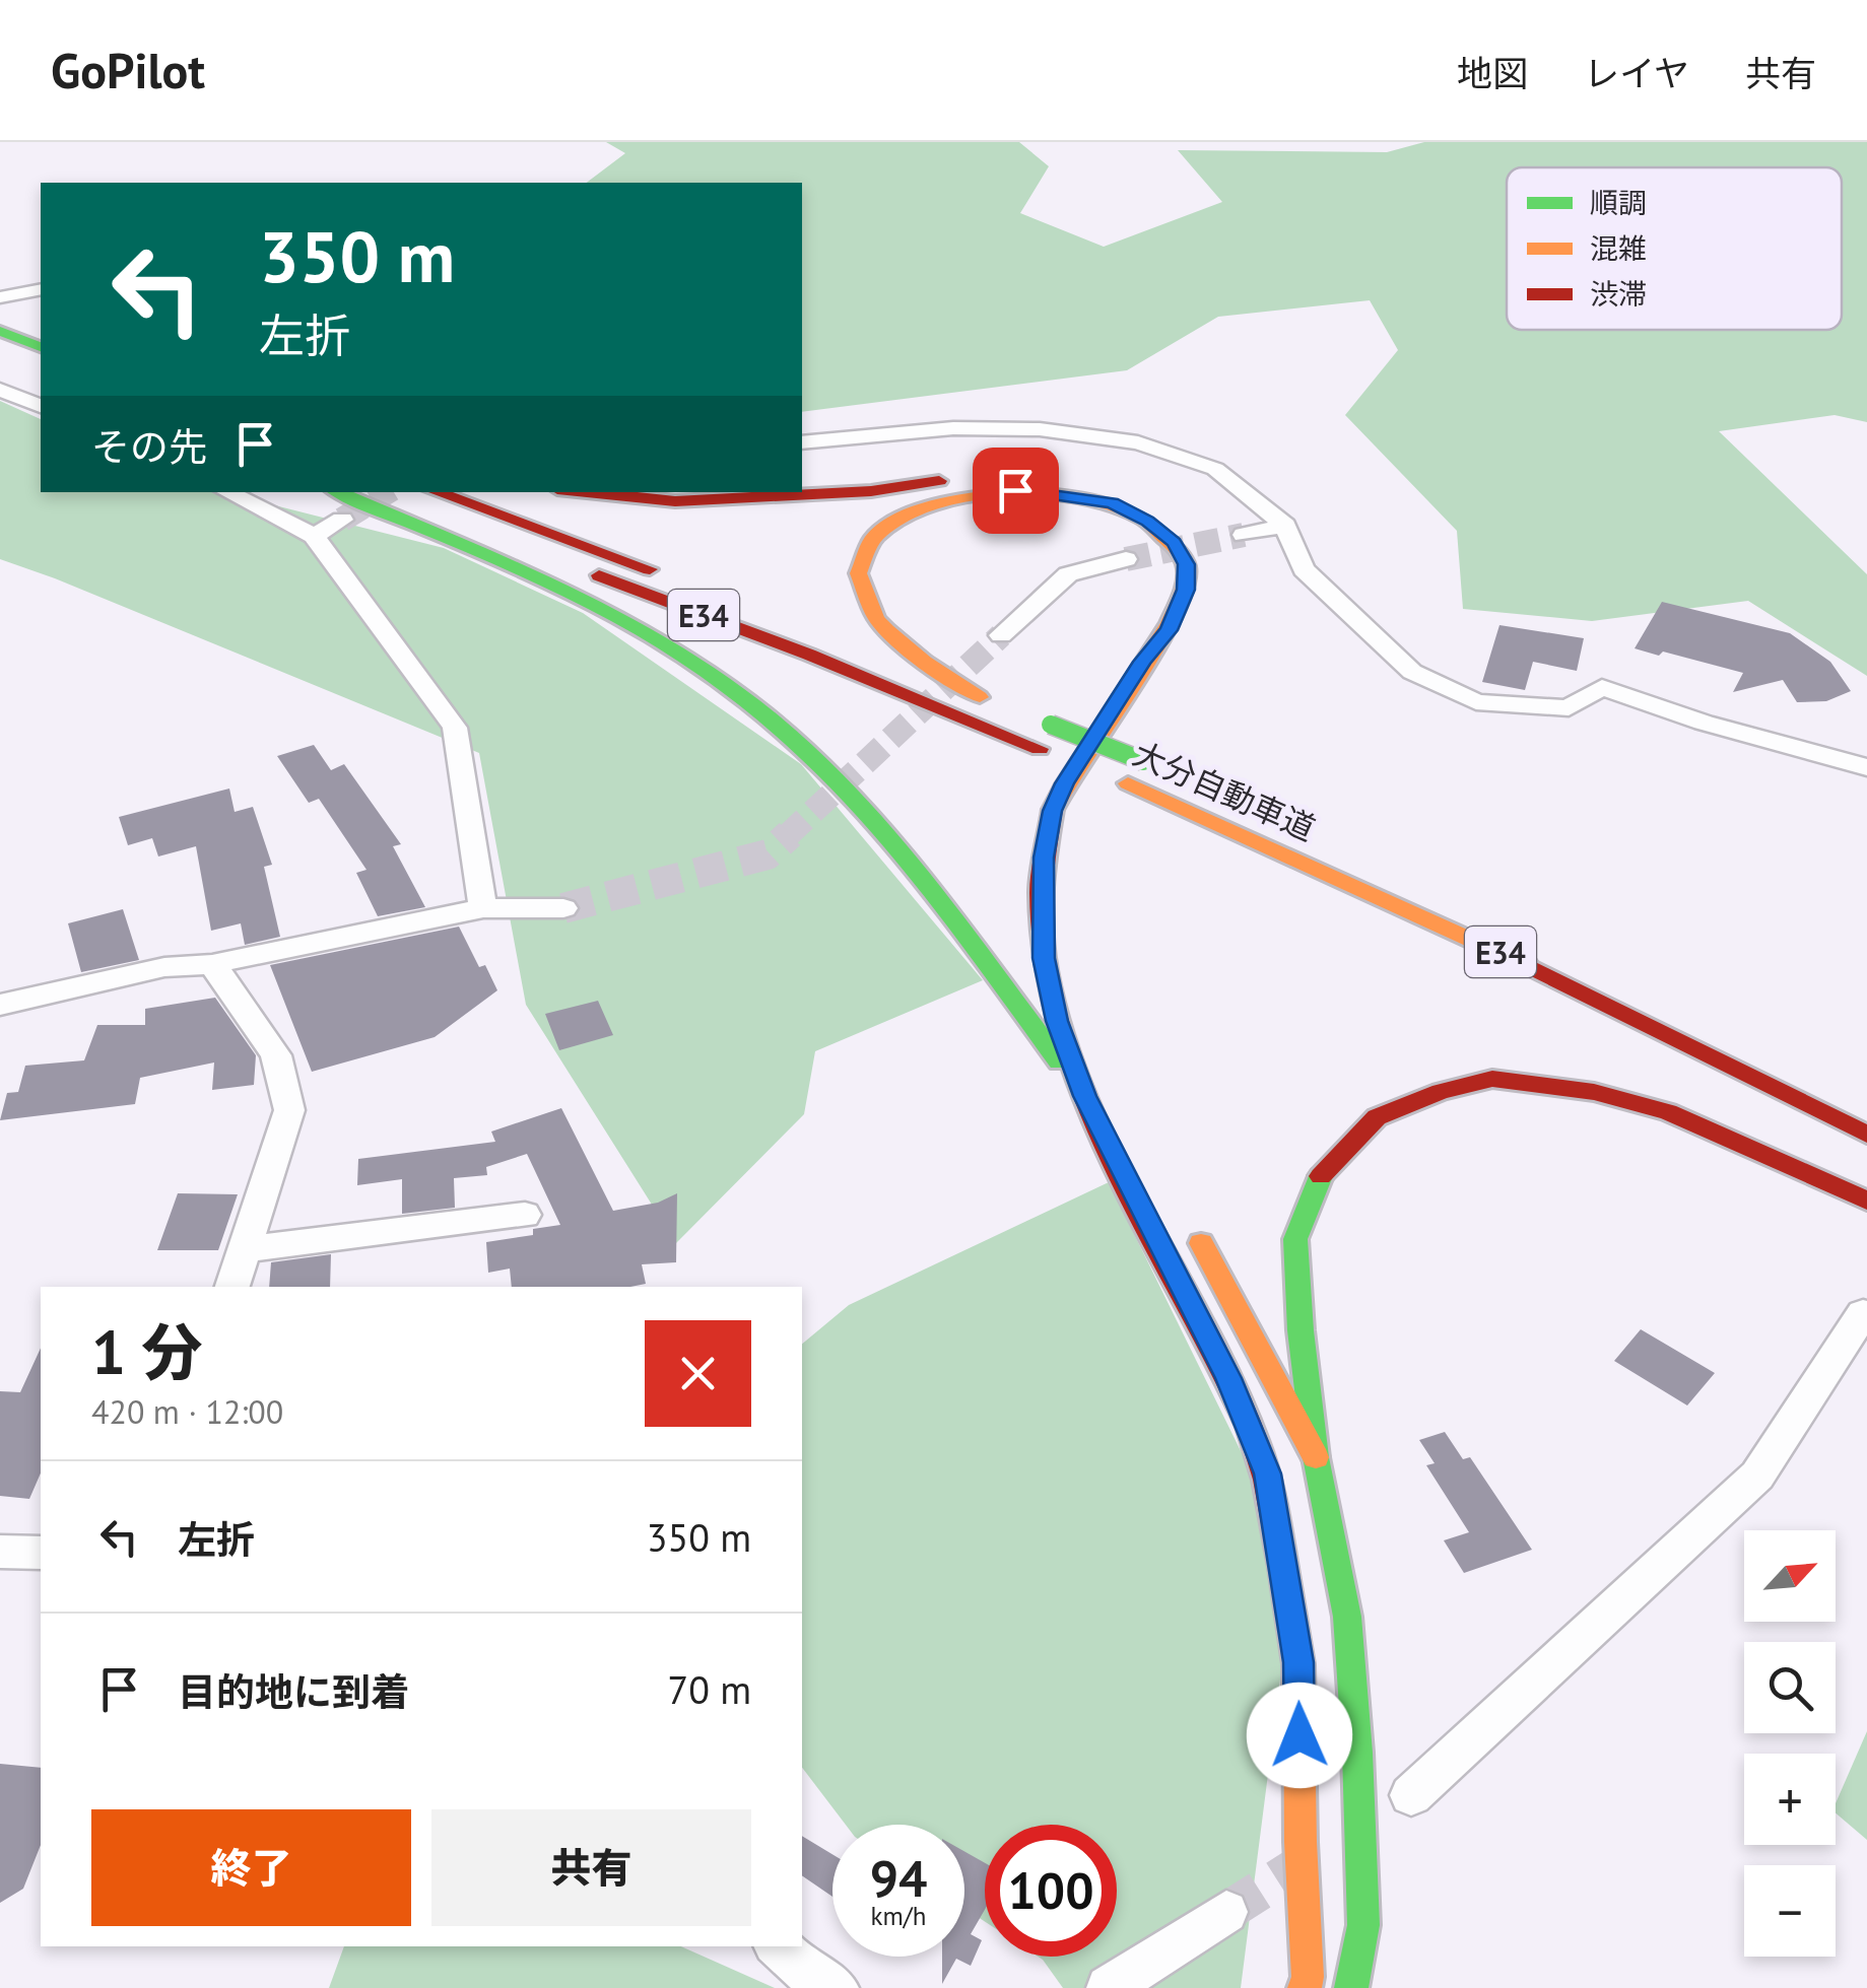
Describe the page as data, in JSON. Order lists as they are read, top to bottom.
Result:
{
  "streets": {
    "highway": ["E34", "大分自動車道"]
  },
  "legend": ["順調", "混雑", "渋滞"],
  "north": "top right",
  "page": {
    "header": "GoPilot",
    "nav": ["地図", "レイヤ", "共有"],
    "turn": ["350 m", "左折"],
    "then": "その先",
    "heading": ["1 分", "420 m · 12:00"],
    "list": [
      {
        "name": "左折",
        "value": "350 m"
      },
      {
        "name": "目的地に到着",
        "value": "70 m"
      }
    ],
    "map_buttons": ["+", "−"],
    "buttons": ["終了", "共有"],
    "speed": "94 km/h",
    "limit": "100"
  }
}
